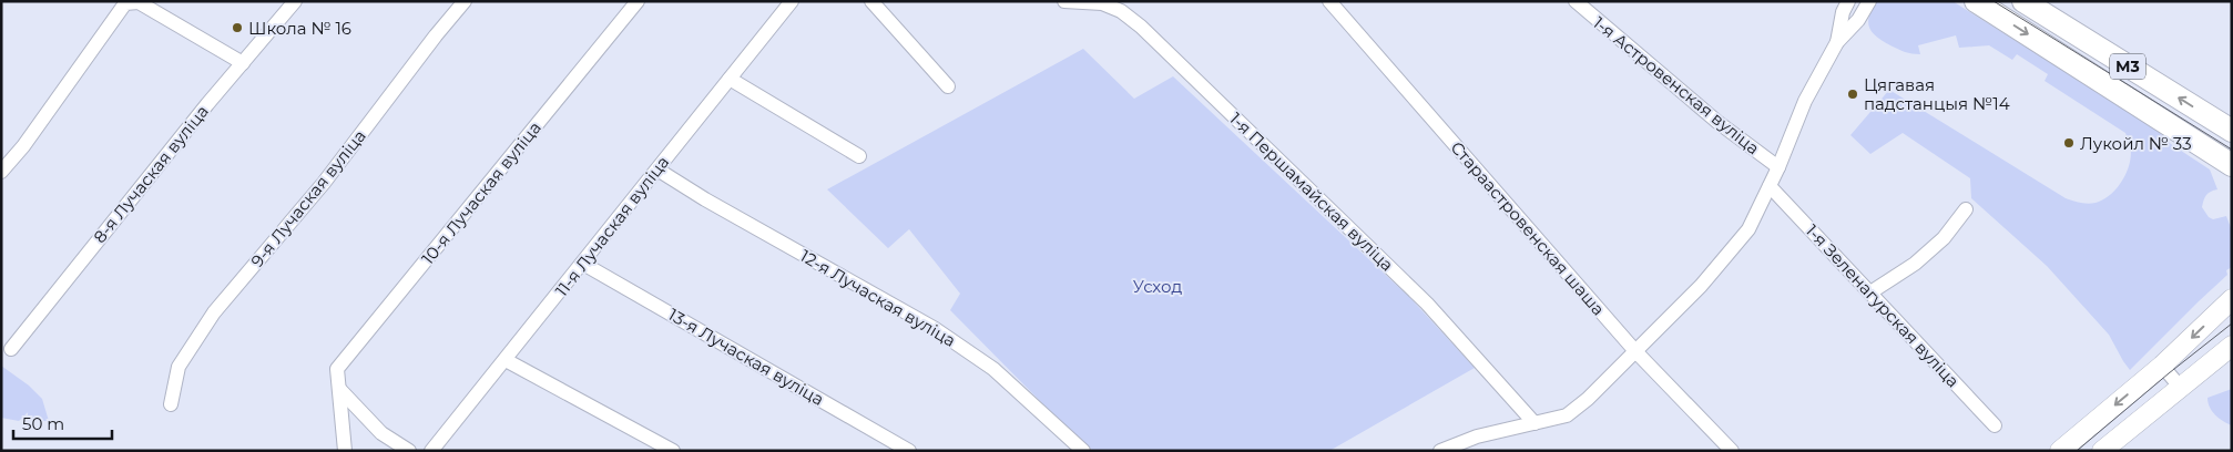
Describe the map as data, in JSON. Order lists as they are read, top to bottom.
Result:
{
  "streets": {
    "main road": ["М3"],
    "street": [
      "1-я Астровенская вуліца",
      "8-я Лучаская вуліца",
      "1-я Першамайская вуліца",
      "10-я Лучаская вуліца",
      "9-я Лучаская вуліца",
      "11-я Лучаская вуліца",
      "Стараастровенская шаша",
      "12-я Лучаская вуліца",
      "1-я Зеленагурская вуліца",
      "13-я Лучаская вуліца"
    ]
  },
  "crossings": [
    ["11-я Лучаская вуліца", "12-я Лучаская вуліца"],
    ["11-я Лучаская вуліца", "13-я Лучаская вуліца"]
  ],
  "parks": ["Усход"],
  "places": ["Школа № 16", "Цягавая падстанцыя №14", "Лукойл № 33"],
  "scale_bar": "50 m"
}
